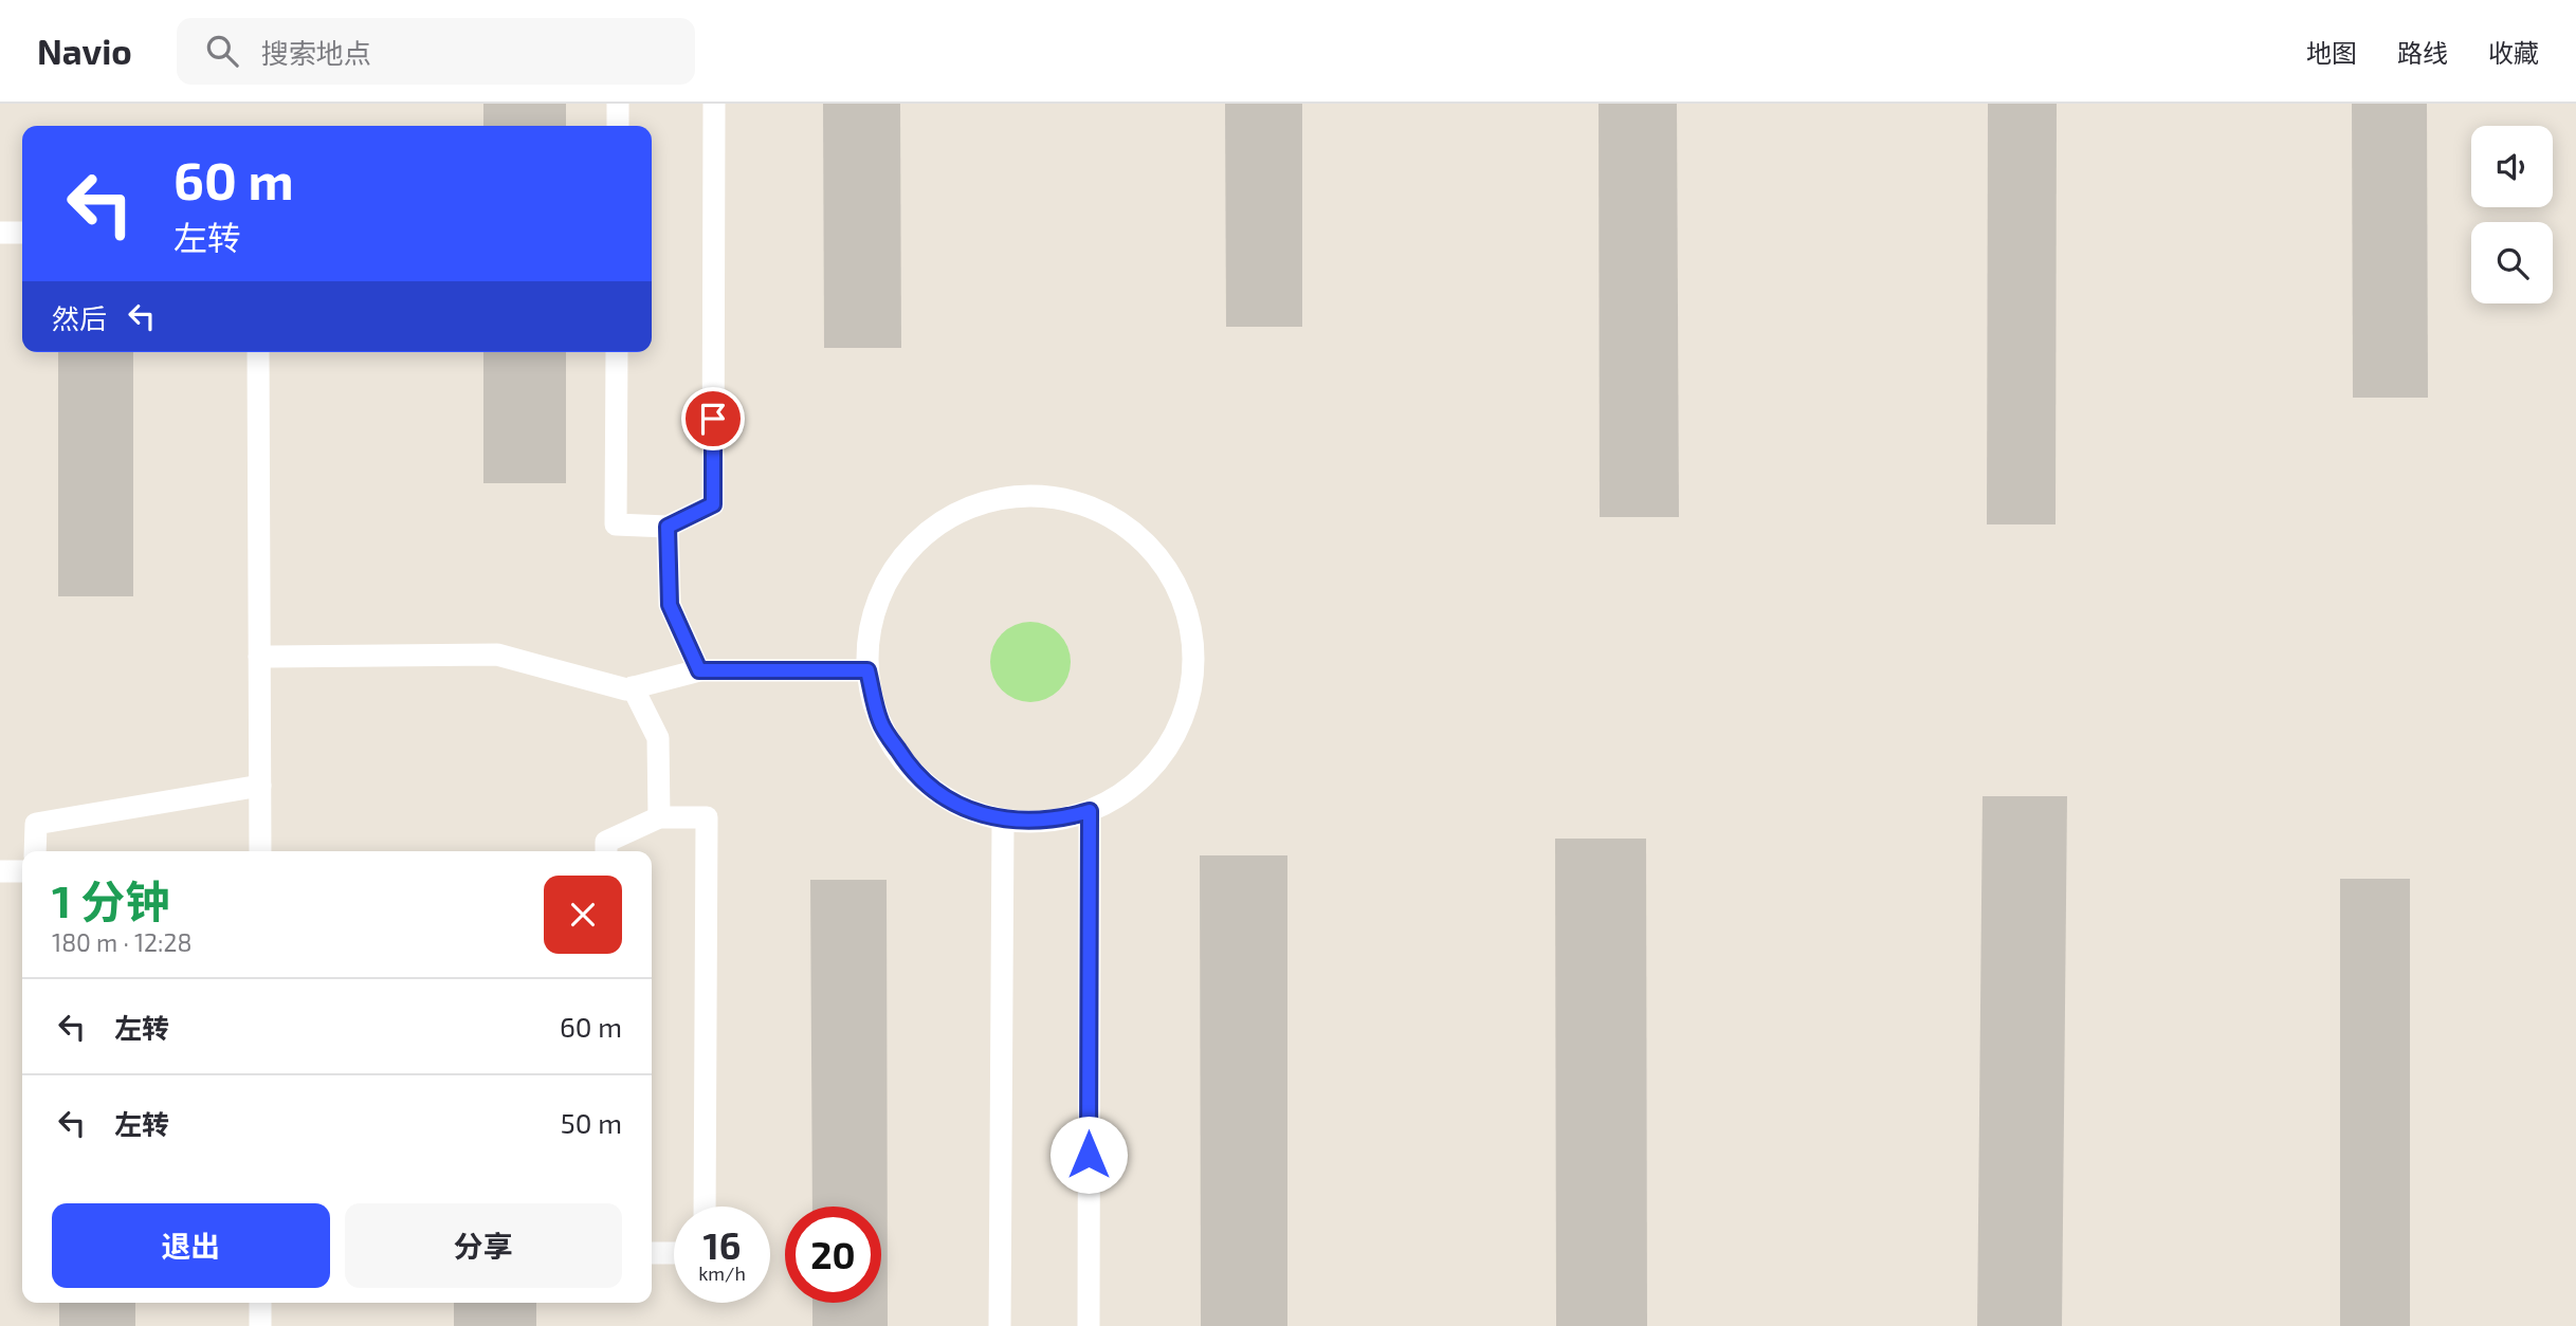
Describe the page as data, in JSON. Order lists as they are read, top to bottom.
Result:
{
  "page": {
    "header": "Navio",
    "search": "搜索地点",
    "nav": ["地图", "路线", "收藏"],
    "turn": ["60 m", "左转"],
    "then": "然后",
    "heading": ["1 分钟", "180 m · 12:28"],
    "list": [
      {
        "name": "左转",
        "value": "60 m"
      },
      {
        "name": "左转",
        "value": "50 m"
      }
    ],
    "buttons": ["退出", "分享"],
    "speed": "16 km/h",
    "limit": "20"
  }
}
